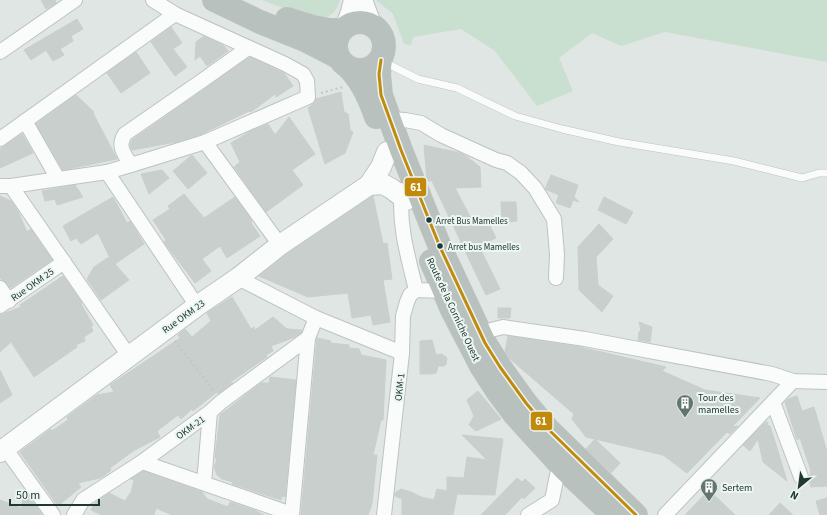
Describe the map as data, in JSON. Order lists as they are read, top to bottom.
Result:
{
  "streets": {
    "highway": ["Route de la Corniche Ouest"],
    "street": [
      "Rue OKM 25",
      "Rue OKM 23",
      "OKM-1",
      "OKM-21"
    ]
  },
  "places": {
    "other": ["Arret Bus Mamelles", "Arret bus Mamelles"],
    "building": ["Tour des mamelles", "Sertem"]
  },
  "lines": ["transit line 61"],
  "scale_bar": "50 m",
  "north": "bottom left"
}
